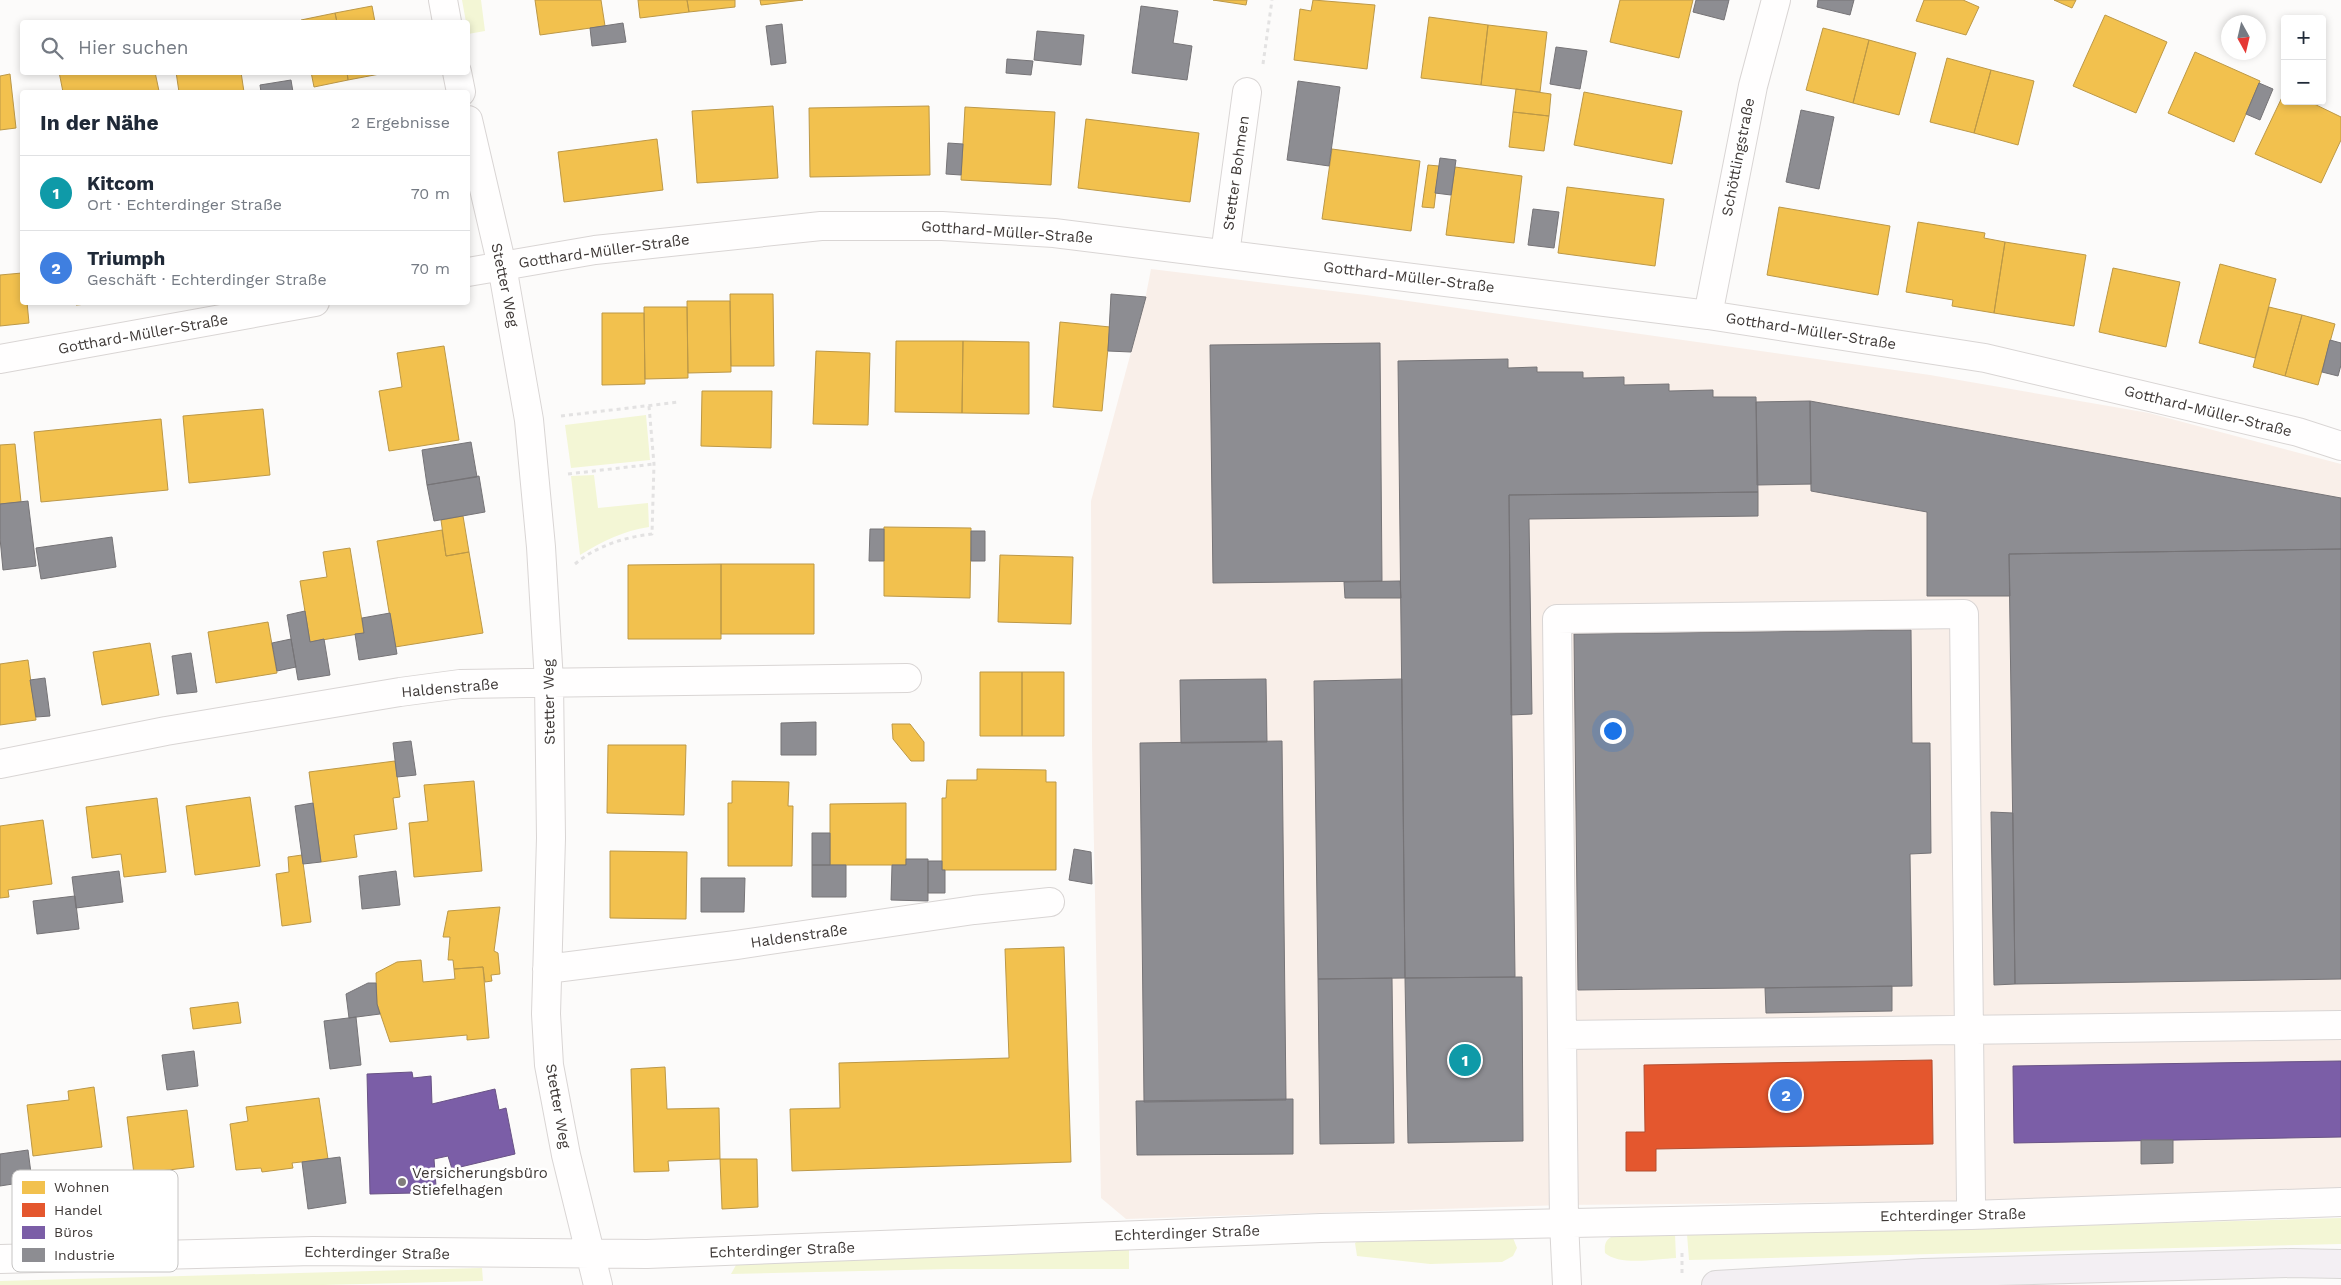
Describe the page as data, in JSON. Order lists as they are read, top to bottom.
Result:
{
  "streets": {
    "street": [
      "Schöttlingstraße",
      "Stetter Bohmen",
      "Gotthard-Müller-Straße",
      "Stetter Weg",
      "Haldenstraße",
      "Echterdinger Straße"
    ]
  },
  "crossings": [
    ["Schöttlingstraße", "Gotthard-Müller-Straße"],
    ["Stetter Bohmen", "Gotthard-Müller-Straße"],
    ["Gotthard-Müller-Straße", "Stetter Weg"],
    ["Stetter Weg", "Haldenstraße"],
    ["Stetter Weg", "Echterdinger Straße"]
  ],
  "places": ["Versicherungsbüro Stiefelhagen"],
  "legend": [
    "Wohnen",
    "Handel",
    "Büros",
    "Industrie"
  ],
  "north": "bottom",
  "page": {
    "map_buttons": ["+", "−"],
    "search": "Hier suchen",
    "heading": ["In der Nähe", "2 Ergebnisse"],
    "list": [
      {
        "mark": "1",
        "name": "Kitcom",
        "note": "Ort · Echterdinger Straße",
        "value": "70 m"
      },
      {
        "mark": "2",
        "name": "Triumph",
        "note": "Geschäft · Echterdinger Straße",
        "value": "70 m"
      }
    ],
    "pins": ["1", "2"]
  }
}
